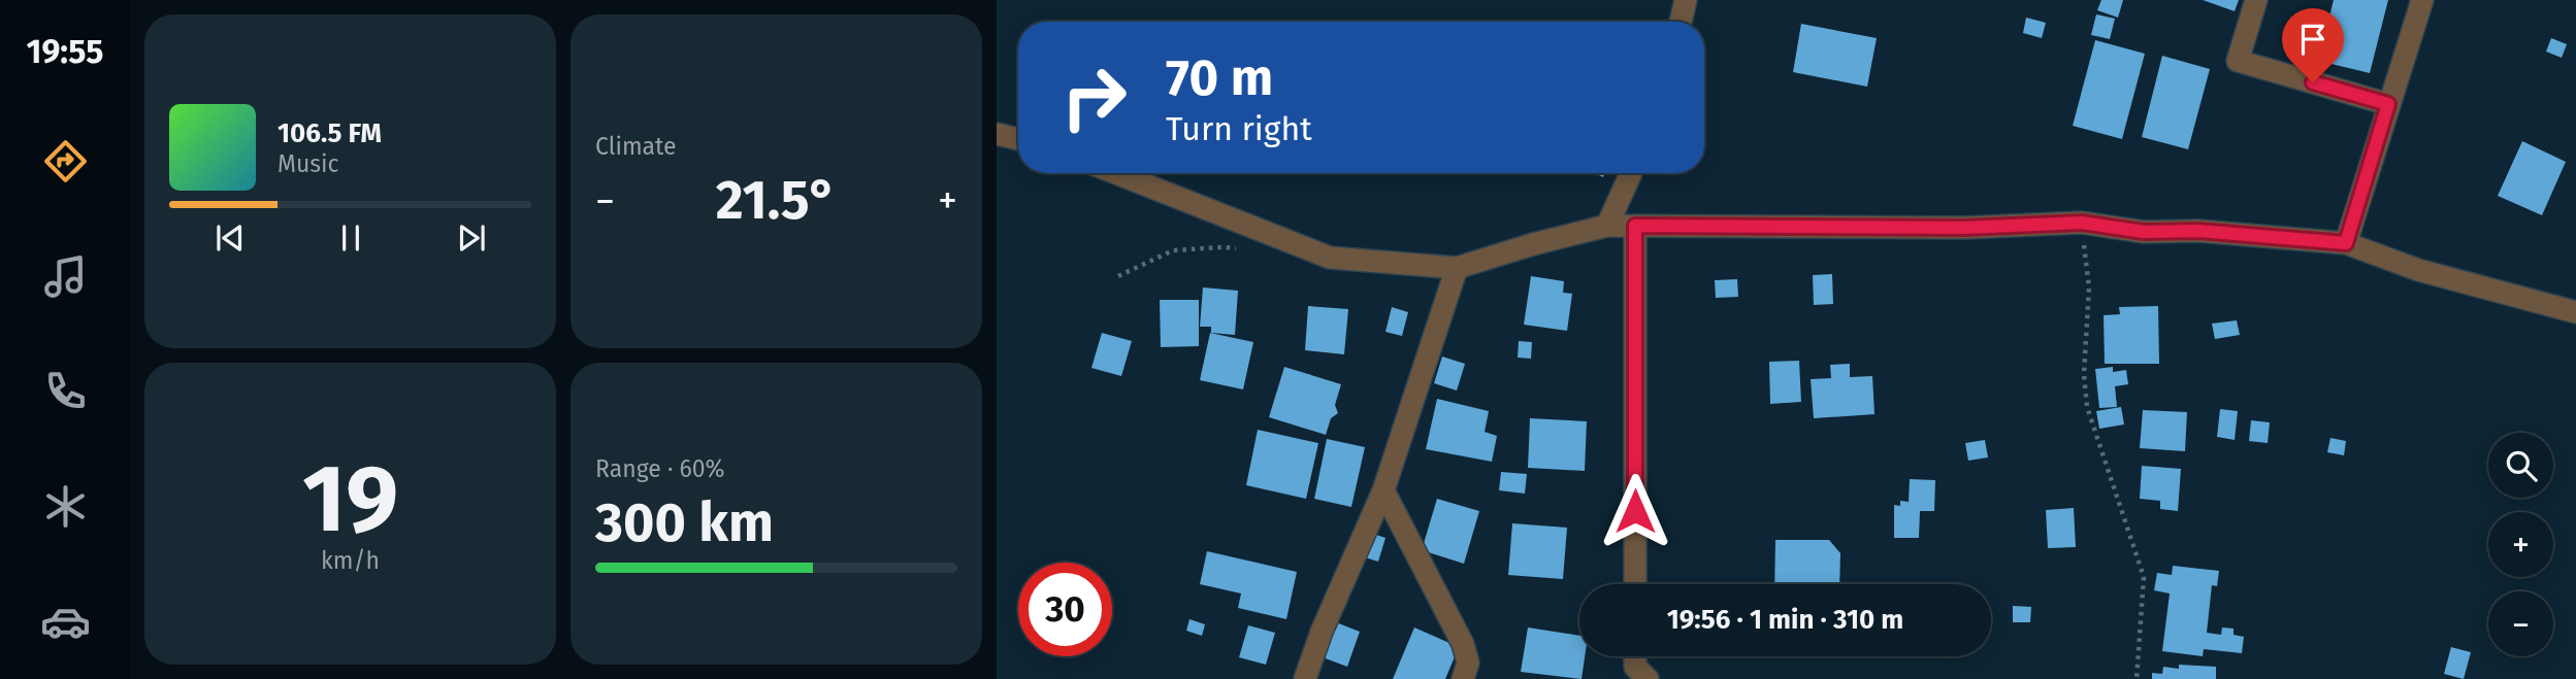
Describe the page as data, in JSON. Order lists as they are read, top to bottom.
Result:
{
  "page": {
    "tabs": "19:55",
    "tile": [
      "Climate",
      ["19", "km/h"],
      ["Range · 60%", "300 km"]
    ],
    "turn": ["70 m", "Turn right"],
    "song": ["106.5 FM", "Music"],
    "heat": ["−", "21.5°", "+"],
    "map_buttons": ["+", "−"],
    "limit": "30",
    "trip": "19:56 · 1 min · 310 m"
  }
}
